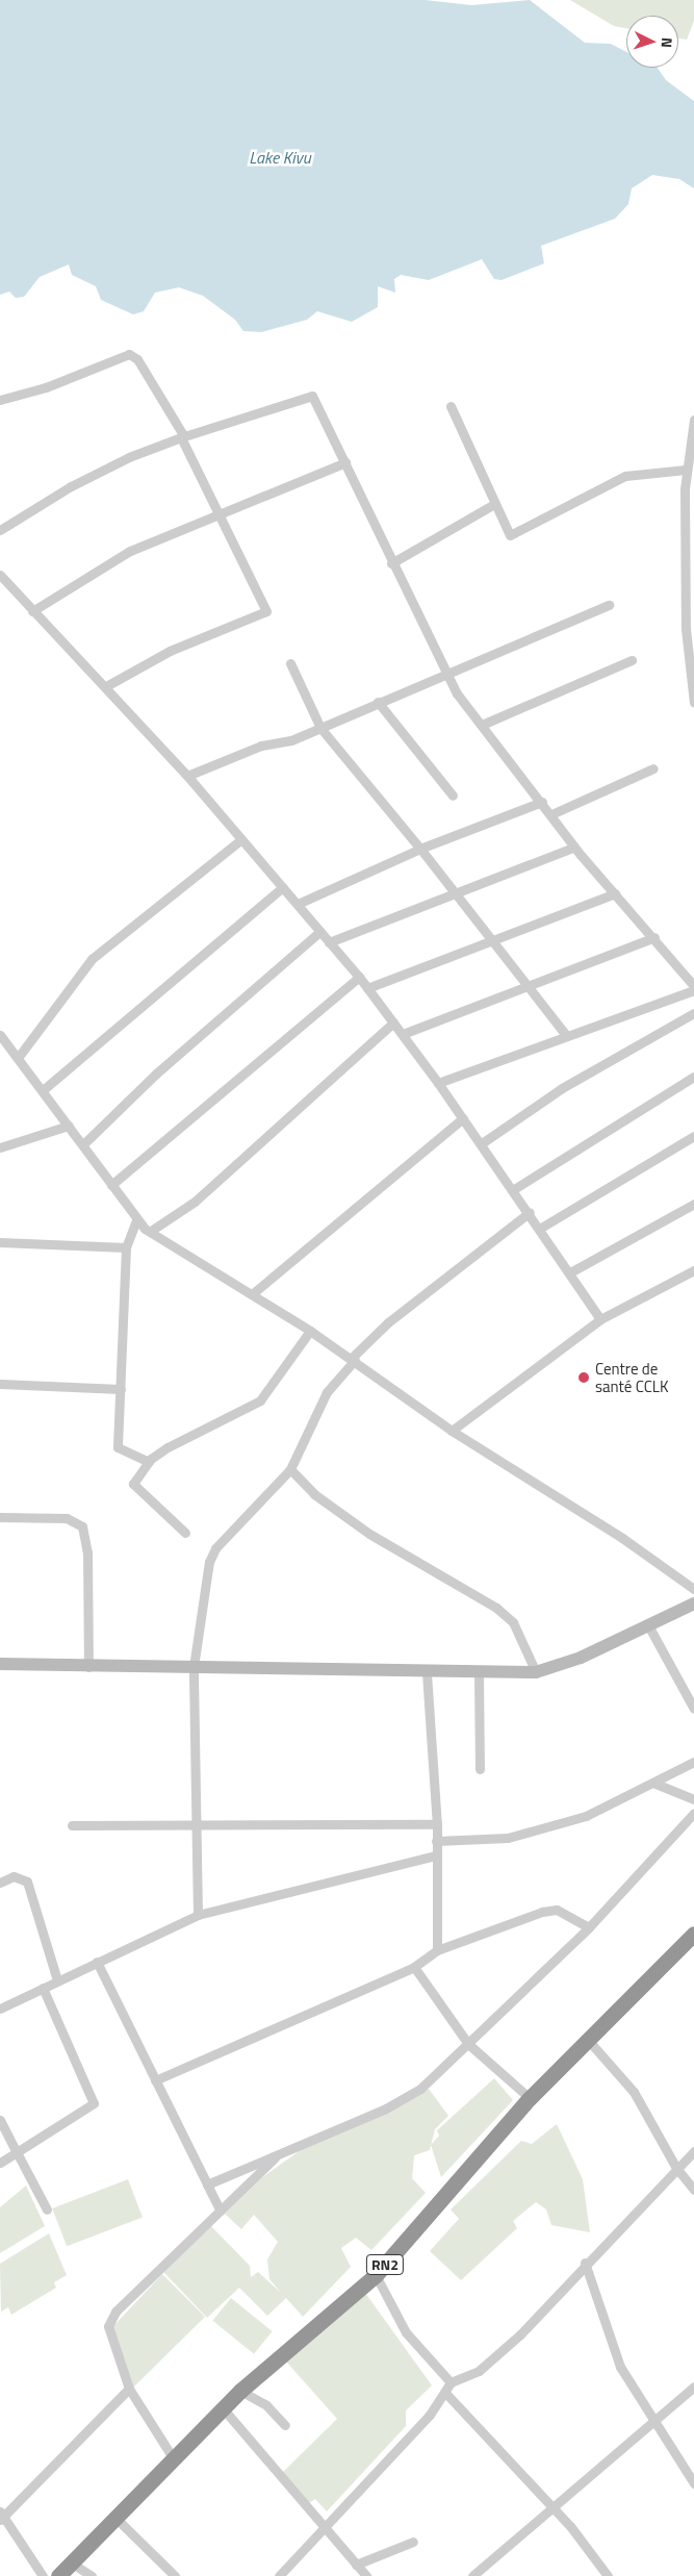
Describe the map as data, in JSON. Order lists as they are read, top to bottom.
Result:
{
  "streets": {
    "highway": ["RN2"]
  },
  "water": ["Lake Kivu"],
  "places": ["Centre de santé CCLK"],
  "north": "right"
}
